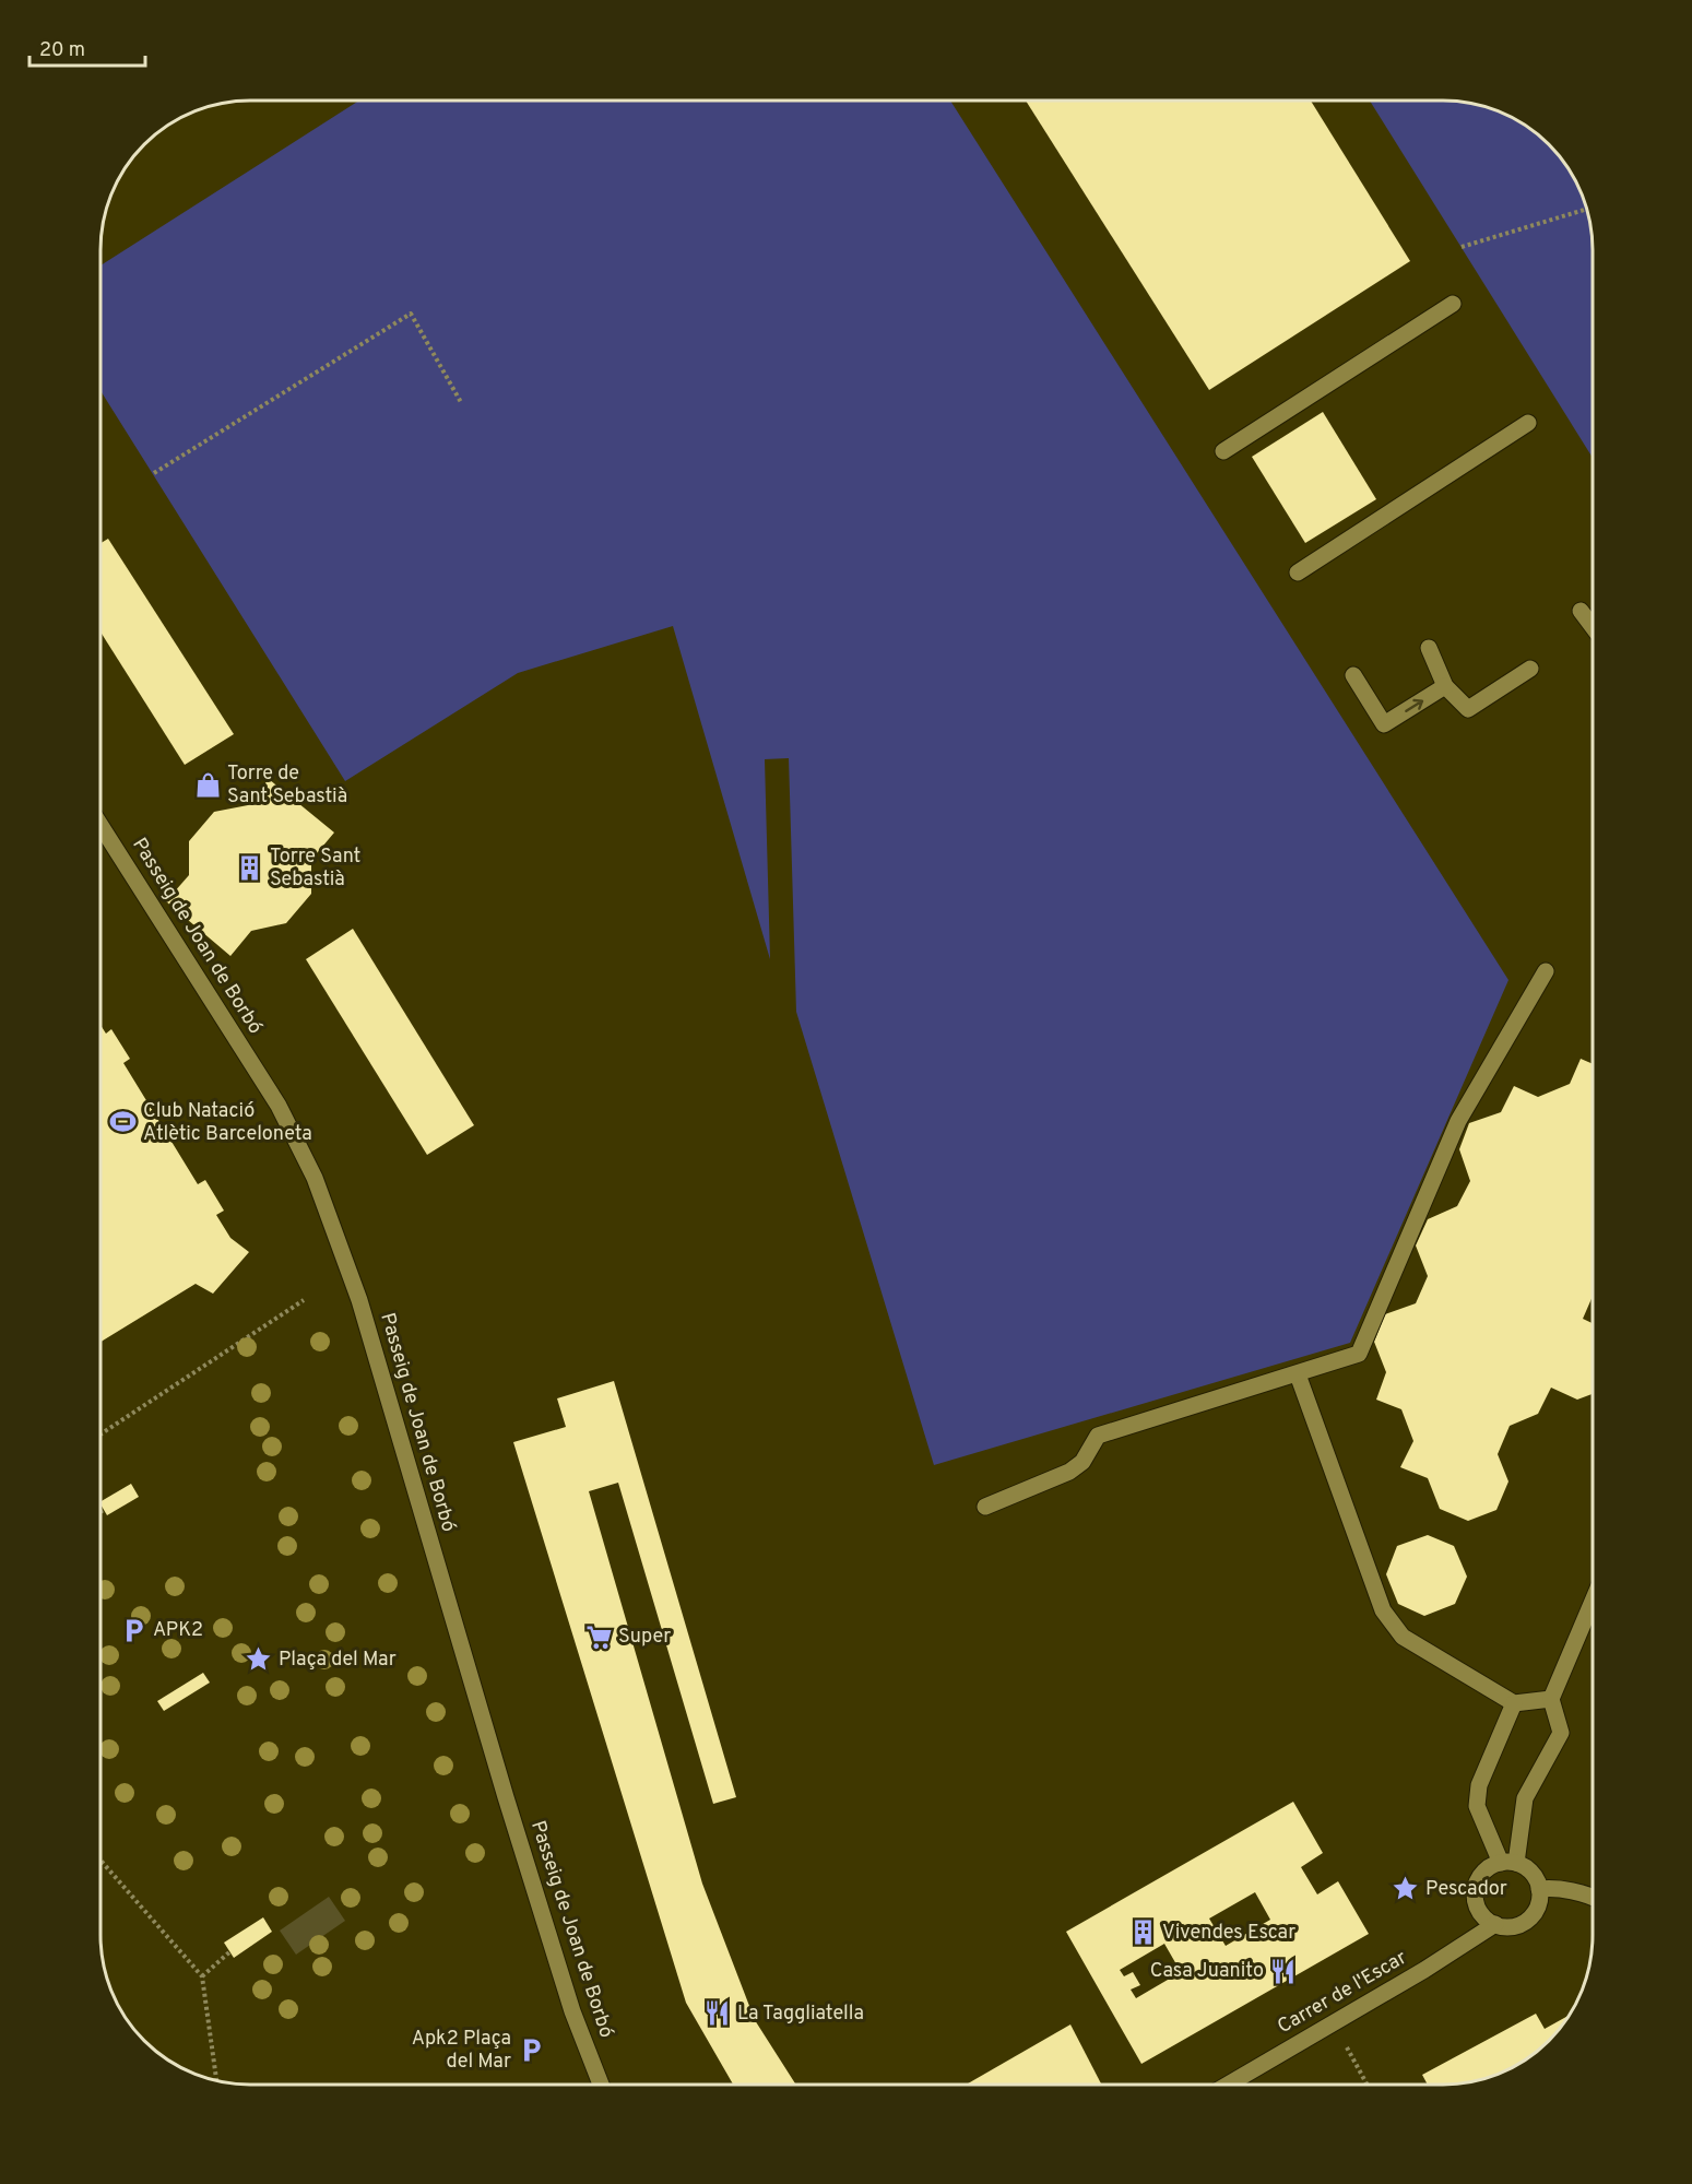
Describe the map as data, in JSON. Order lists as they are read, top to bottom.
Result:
{
  "streets": {
    "street": ["Passeig de Joan de Borbó", "Carrer de l'Escar"]
  },
  "places": {
    "shop": ["Torre de Sant Sebastià"],
    "building": ["Torre Sant Sebastià", "Vivendes Escar"],
    "sports": ["Club Natació Atlètic Barceloneta"],
    "parking": ["APK2", "Apk2 Plaça del Mar"],
    "supermarket": ["Super"],
    "place": ["Plaça del Mar", "Pescador"],
    "restaurant": ["Casa Juanito", "La Taggliatella"]
  },
  "scale_bar": "20 m"
}
